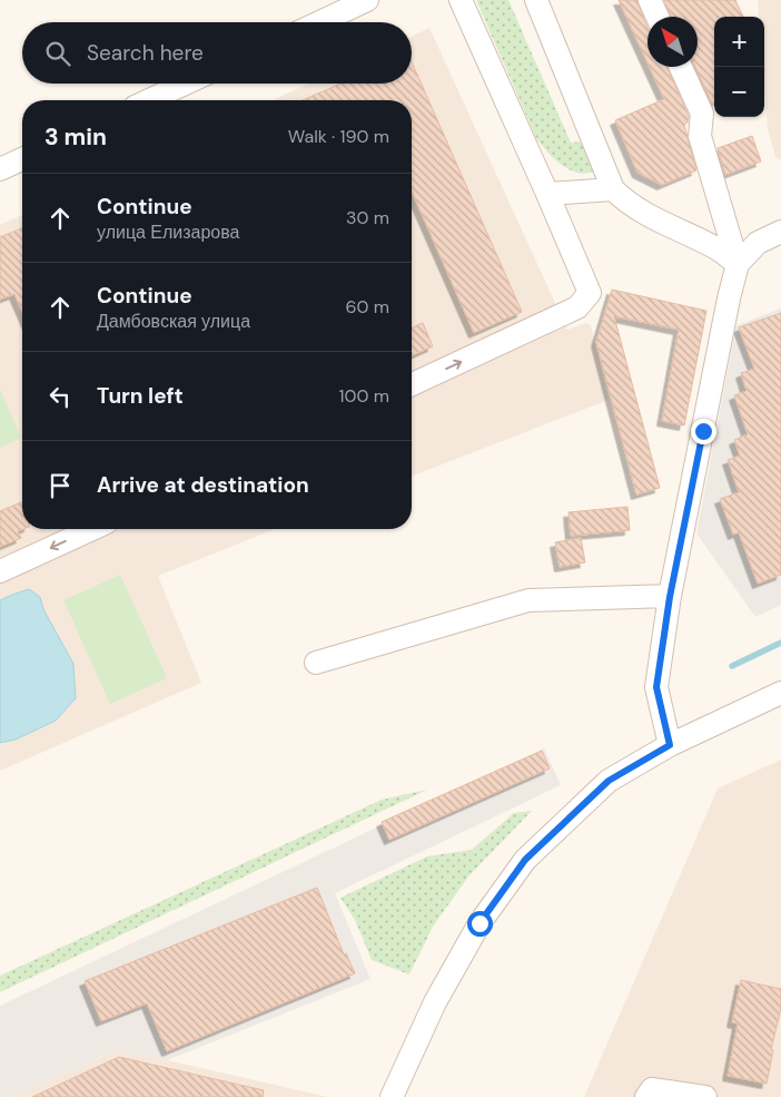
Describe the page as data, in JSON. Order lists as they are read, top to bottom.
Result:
{
  "north": "top left",
  "page": {
    "map_buttons": ["+", "−"],
    "search": "Search here",
    "heading": ["3 min", "Walk · 190 m"],
    "list": [
      ["Continue", "улица Елизарова", "30 m"],
      ["Continue", "Дамбовская улица", "60 m"],
      ["Turn left", "100 m"],
      "Arrive at destination"
    ]
  }
}
